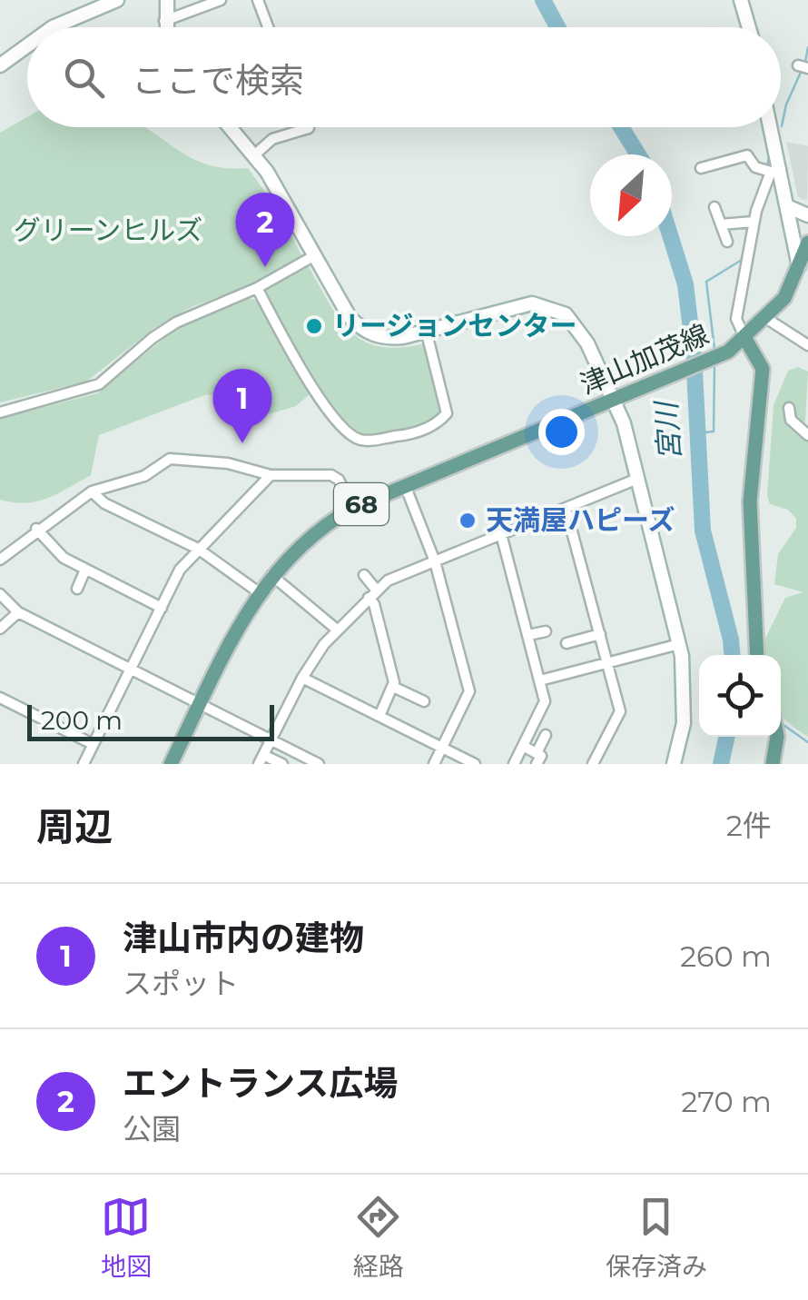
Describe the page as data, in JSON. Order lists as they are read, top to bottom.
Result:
{
  "streets": {
    "main road": ["津山加茂線", "68"]
  },
  "water": ["宮川"],
  "parks": ["グリーンヒルズ"],
  "places": ["リージョンセンター", "天満屋ハピーズ"],
  "scale_bar": "200 m",
  "north": "bottom left",
  "page": {
    "search": "ここで検索",
    "pins": ["2", "1"],
    "scale": "200 m",
    "heading": ["周辺", "2件"],
    "list": [
      {
        "mark": "1",
        "name": "津山市内の建物",
        "note": "スポット",
        "value": "260 m"
      },
      {
        "mark": "2",
        "name": "エントランス広場",
        "note": "公園",
        "value": "270 m"
      }
    ],
    "nav": ["地図", "経路", "保存済み"]
  }
}
